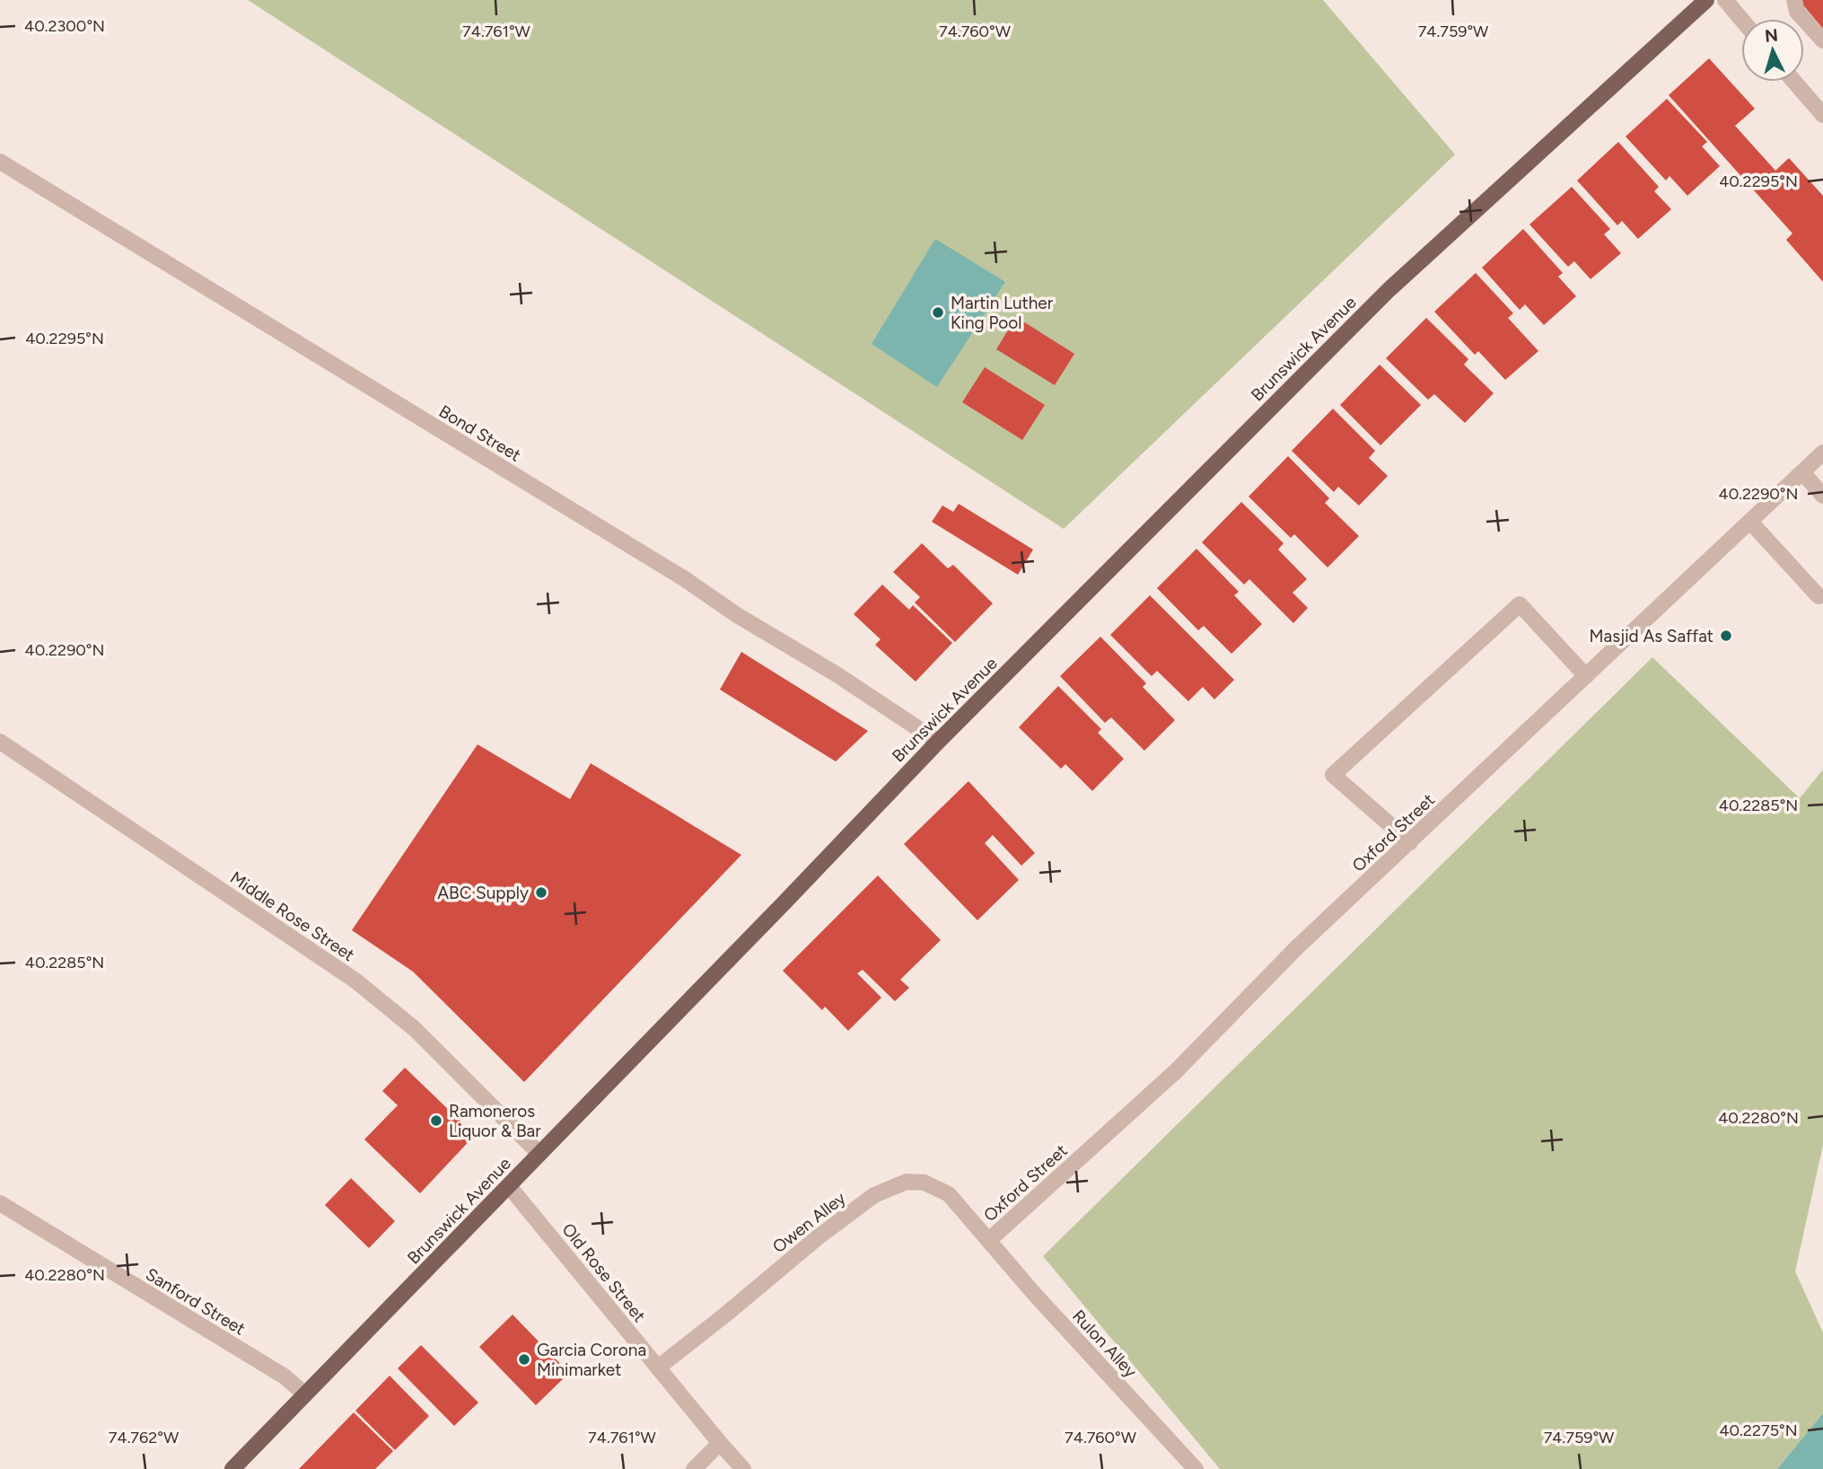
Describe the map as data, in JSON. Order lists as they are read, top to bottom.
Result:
{
  "streets": {
    "main road": ["Brunswick Avenue"],
    "street": [
      "Bond Street",
      "Oxford Street",
      "Middle Rose Street",
      "Owen Alley",
      "Old Rose Street",
      "Sanford Street",
      "Rulon Alley"
    ]
  },
  "crossings": [
    ["Brunswick Avenue", "Bond Street"],
    ["Brunswick Avenue", "Middle Rose Street"],
    ["Brunswick Avenue", "Old Rose Street"],
    ["Brunswick Avenue", "Sanford Street"],
    ["Oxford Street", "Owen Alley"],
    ["Oxford Street", "Rulon Alley"],
    ["Owen Alley", "Old Rose Street"],
    ["Owen Alley", "Rulon Alley"]
  ],
  "places": [
    "Martin Luther King Pool",
    "Masjid As Saffat",
    "ABC Supply",
    "Ramoneros Liquor & Bar",
    "Garcia Corona Minimarket"
  ],
  "north": "top",
  "coordinates": [
    "40.2300°N",
    "74.761°W",
    "74.760°W",
    "74.759°W",
    "40.2295°N",
    "40.2290°N",
    "40.2285°N",
    "40.2280°N",
    "40.2275°N",
    "74.762°W"
  ]
}
